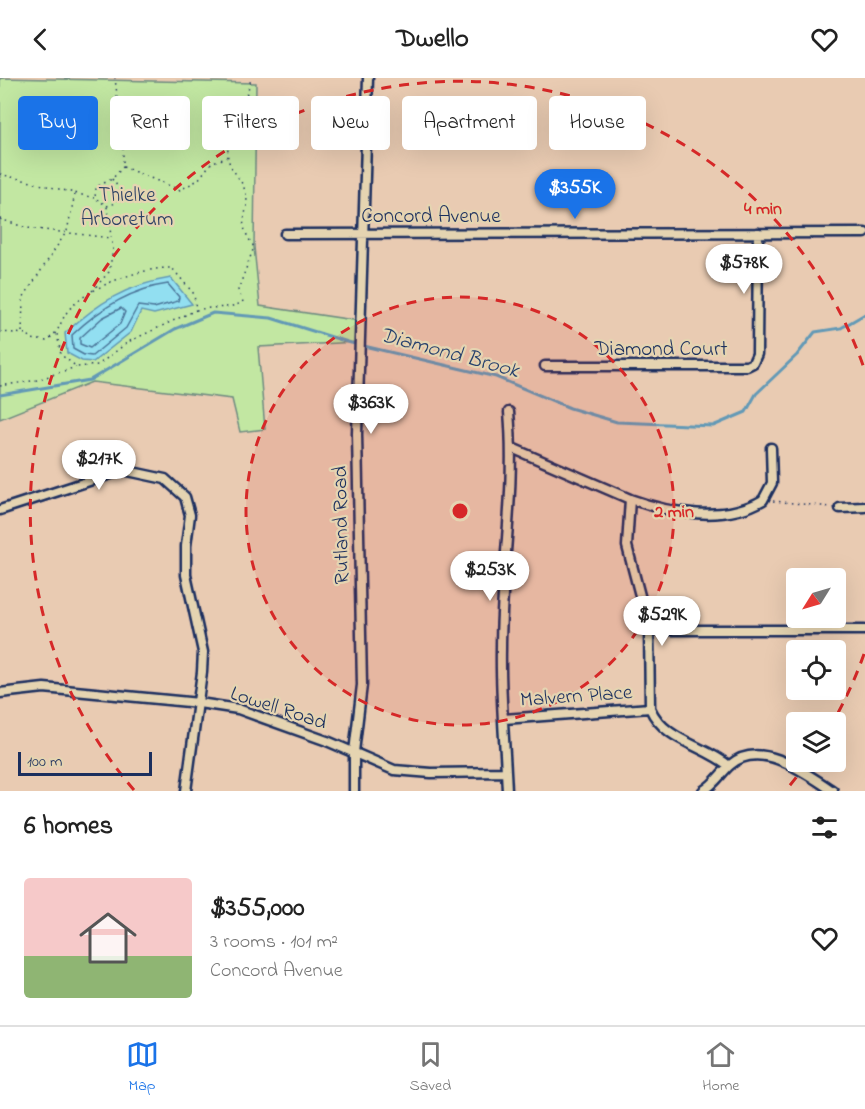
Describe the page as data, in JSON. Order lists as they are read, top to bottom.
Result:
{
  "streets": {
    "street": [
      "Concord Avenue",
      "Diamond Court",
      "Rutland Road",
      "Malvern Place",
      "Lowell Road"
    ]
  },
  "crossings": [
    ["Concord Avenue", "Diamond Court"],
    ["Concord Avenue", "Rutland Road"],
    ["Rutland Road", "Lowell Road"]
  ],
  "water": ["Diamond Brook"],
  "parks": ["Thielke Arboretum"],
  "scale_bar": "100 m",
  "north": "bottom left",
  "page": {
    "header": "Dwello",
    "chip": [
      "Buy",
      "Rent",
      "Filters",
      "New",
      "Apartment",
      "House"
    ],
    "price": [
      "$355K",
      "$578K",
      "$363K",
      "$217K",
      "$253K",
      "$529K"
    ],
    "scale": "100 m",
    "heading": "6 homes",
    "list": [
      {
        "name": "$355,000",
        "note": "3 rooms · 101 m² · Concord Avenue"
      }
    ],
    "tabs": ["Map", "Saved", "Home"]
  },
  "rings": ["4 min", "2 min"]
}
